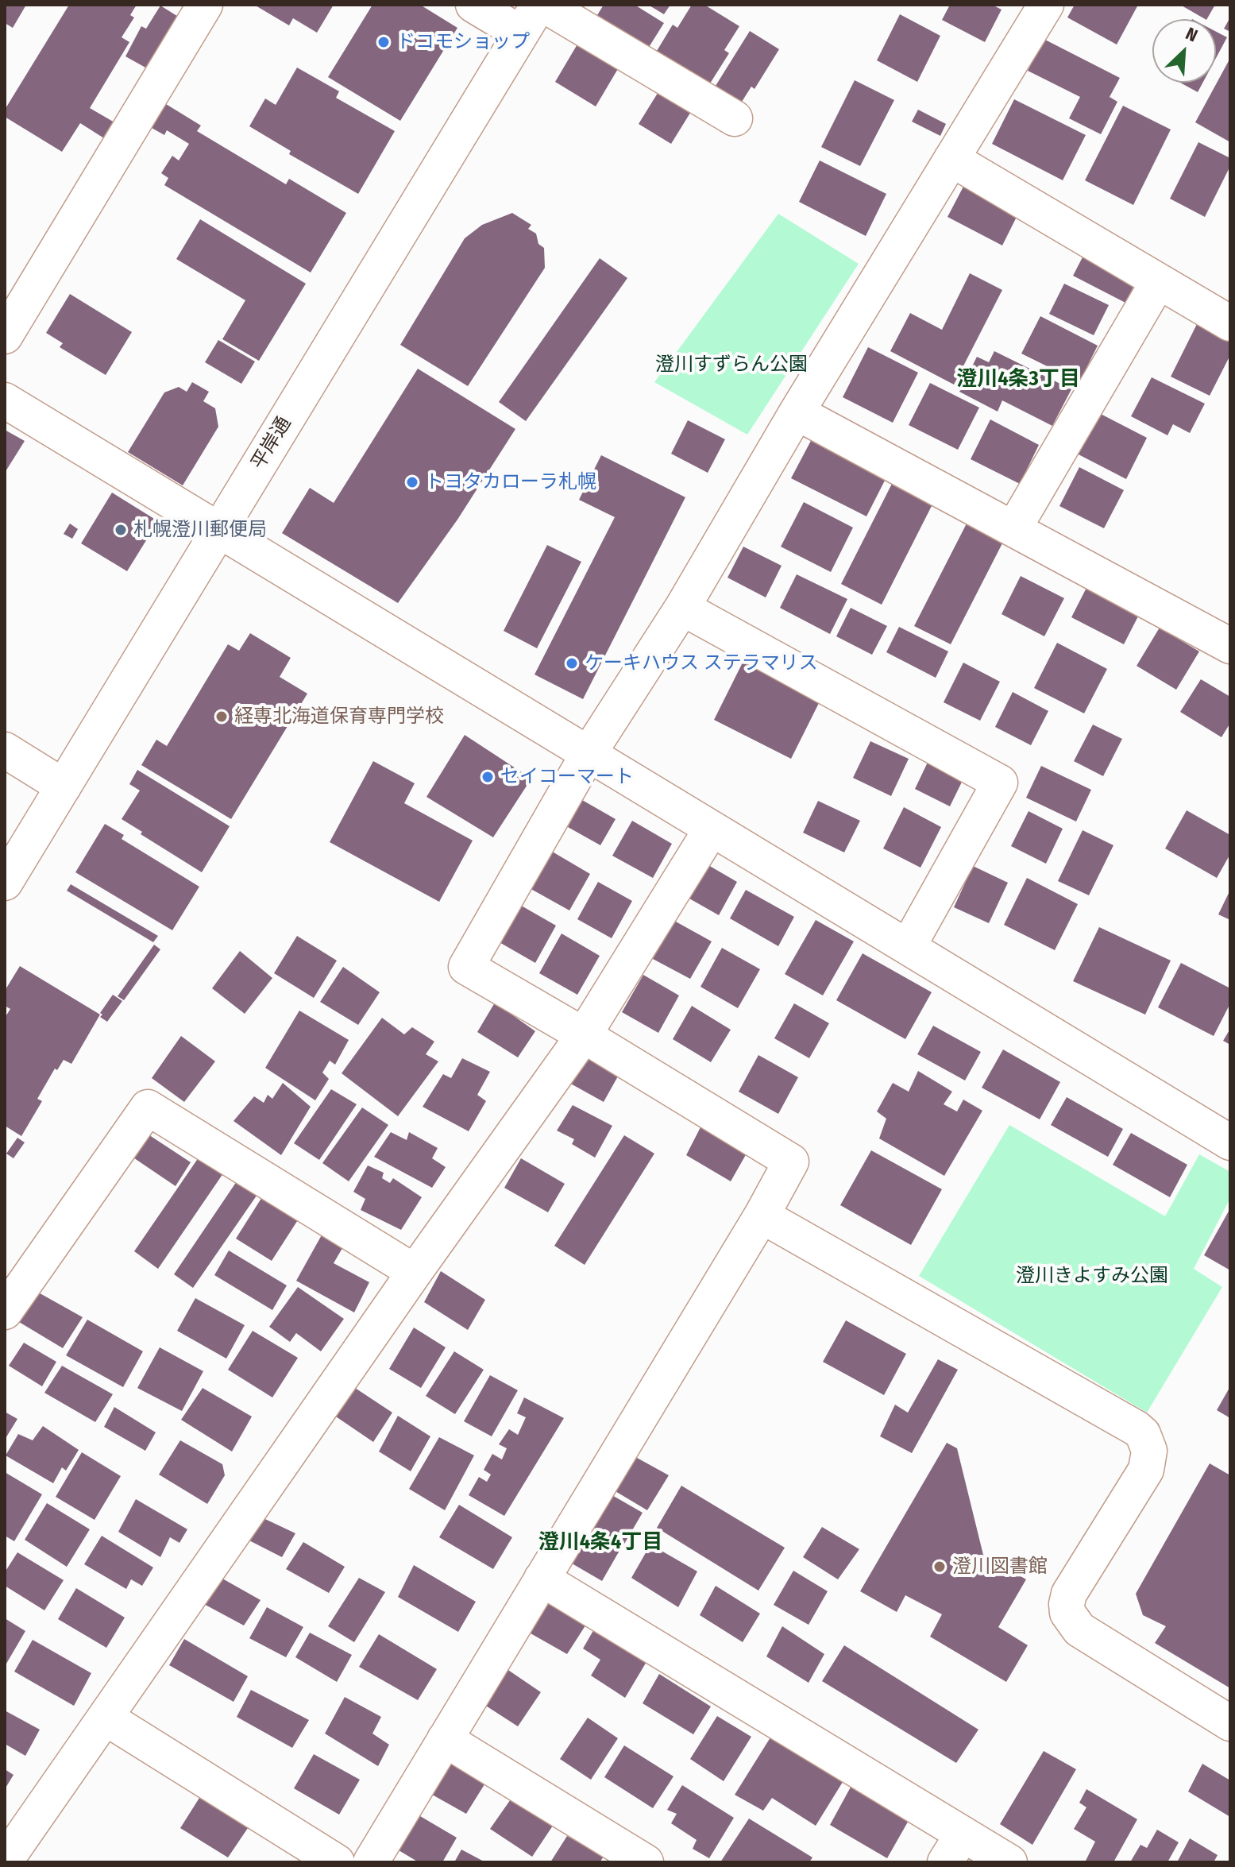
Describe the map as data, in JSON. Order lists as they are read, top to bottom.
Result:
{
  "streets": {
    "street": ["平岸通"]
  },
  "districts": ["澄川4条3丁目", "澄川4条4丁目"],
  "parks": ["澄川すずらん公園", "澄川きよすみ公園"],
  "places": [
    "ドコモショップ",
    "トヨタカローラ札幌",
    "札幌澄川郵便局",
    "ケーキハウス ステラマリス",
    "経専北海道保育専門学校",
    "セイコーマート",
    "澄川図書館"
  ],
  "north": "top right"
}
